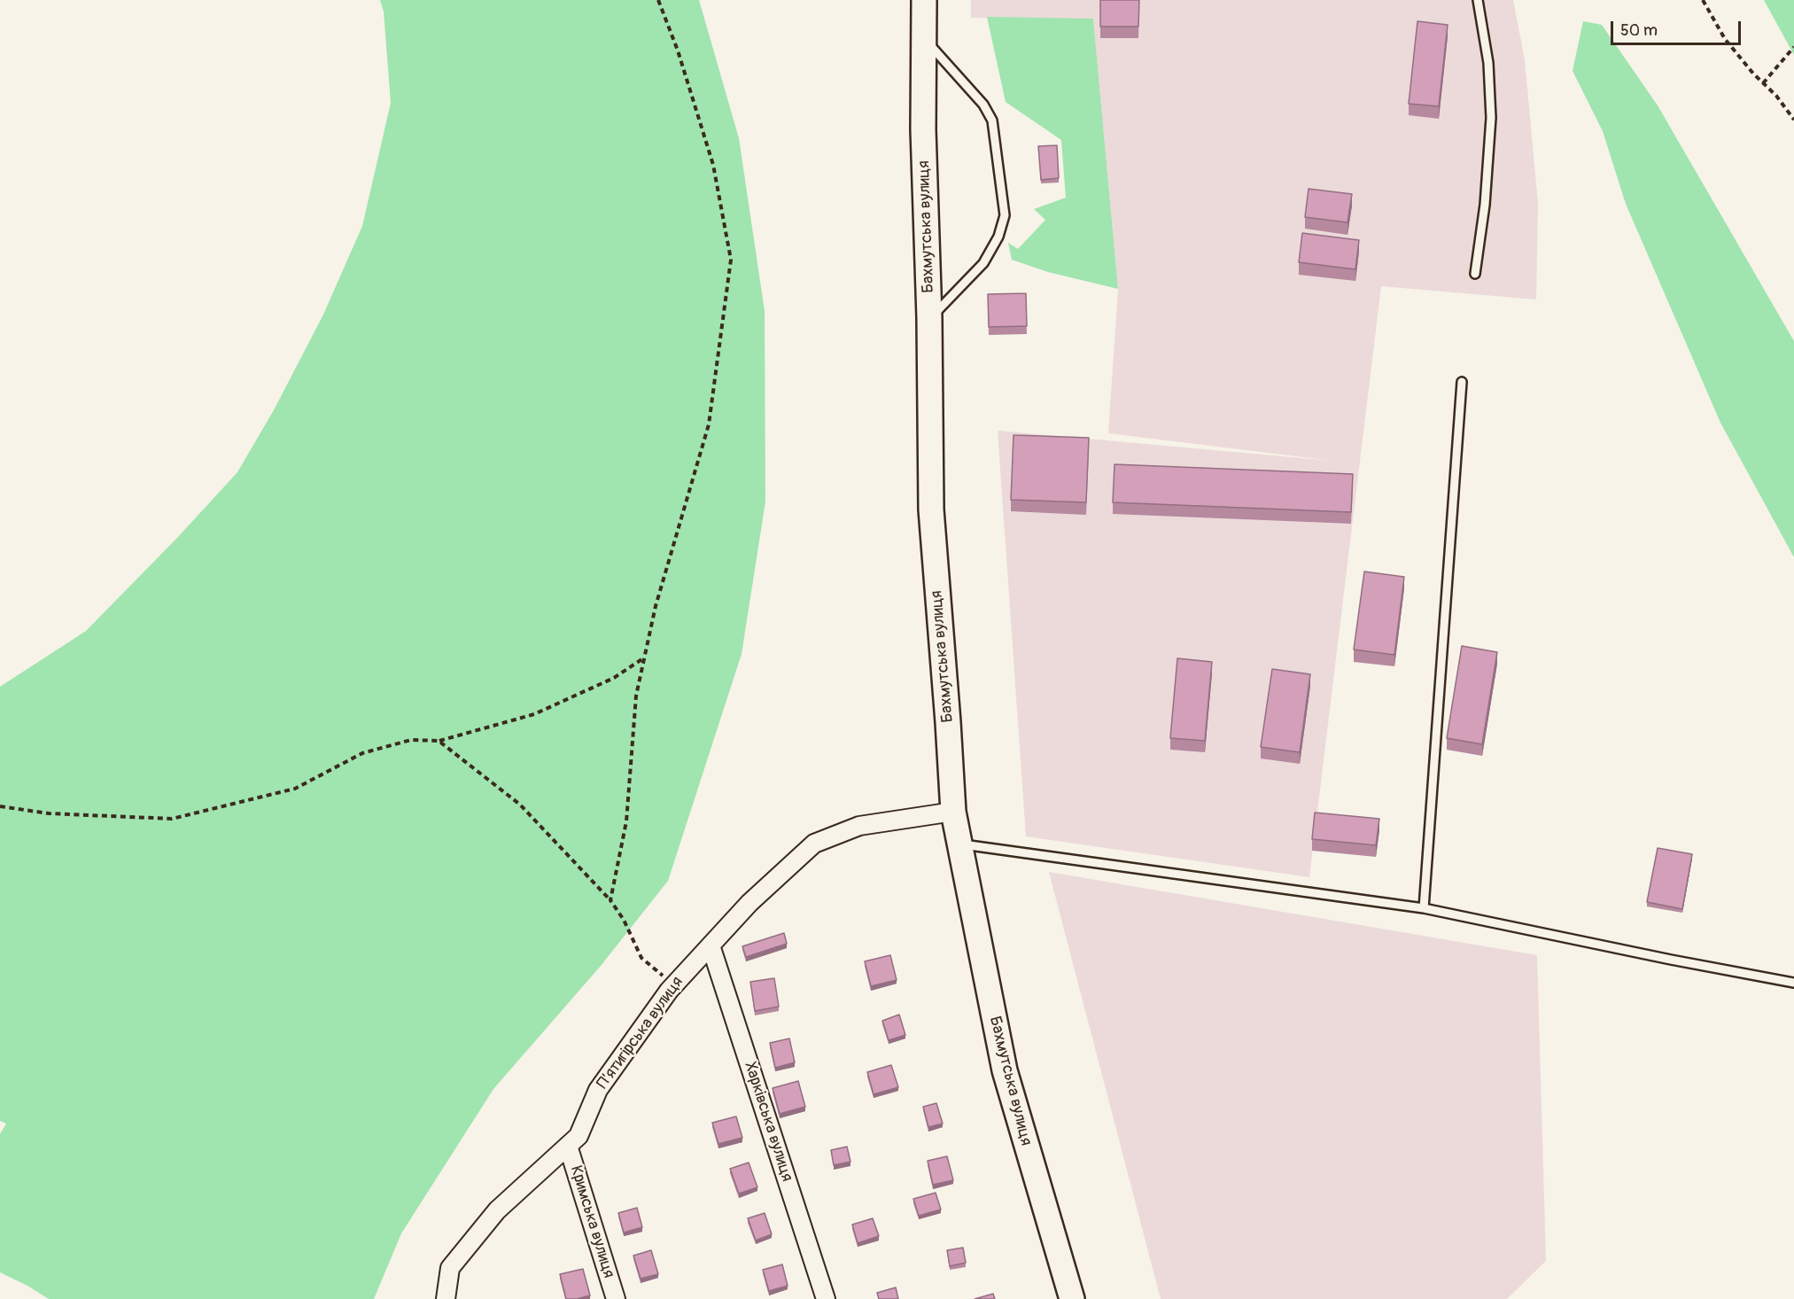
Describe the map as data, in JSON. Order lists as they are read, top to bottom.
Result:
{
  "streets": {
    "main road": ["Бахмутська вулиця"],
    "street": ["П’ятигірська вулиця", "Харківська вулиця", "Кримська вулиця"]
  },
  "crossings": [
    ["Бахмутська вулиця", "П’ятигірська вулиця"],
    ["П’ятигірська вулиця", "Харківська вулиця"],
    ["П’ятигірська вулиця", "Кримська вулиця"]
  ],
  "scale_bar": "50 m"
}
